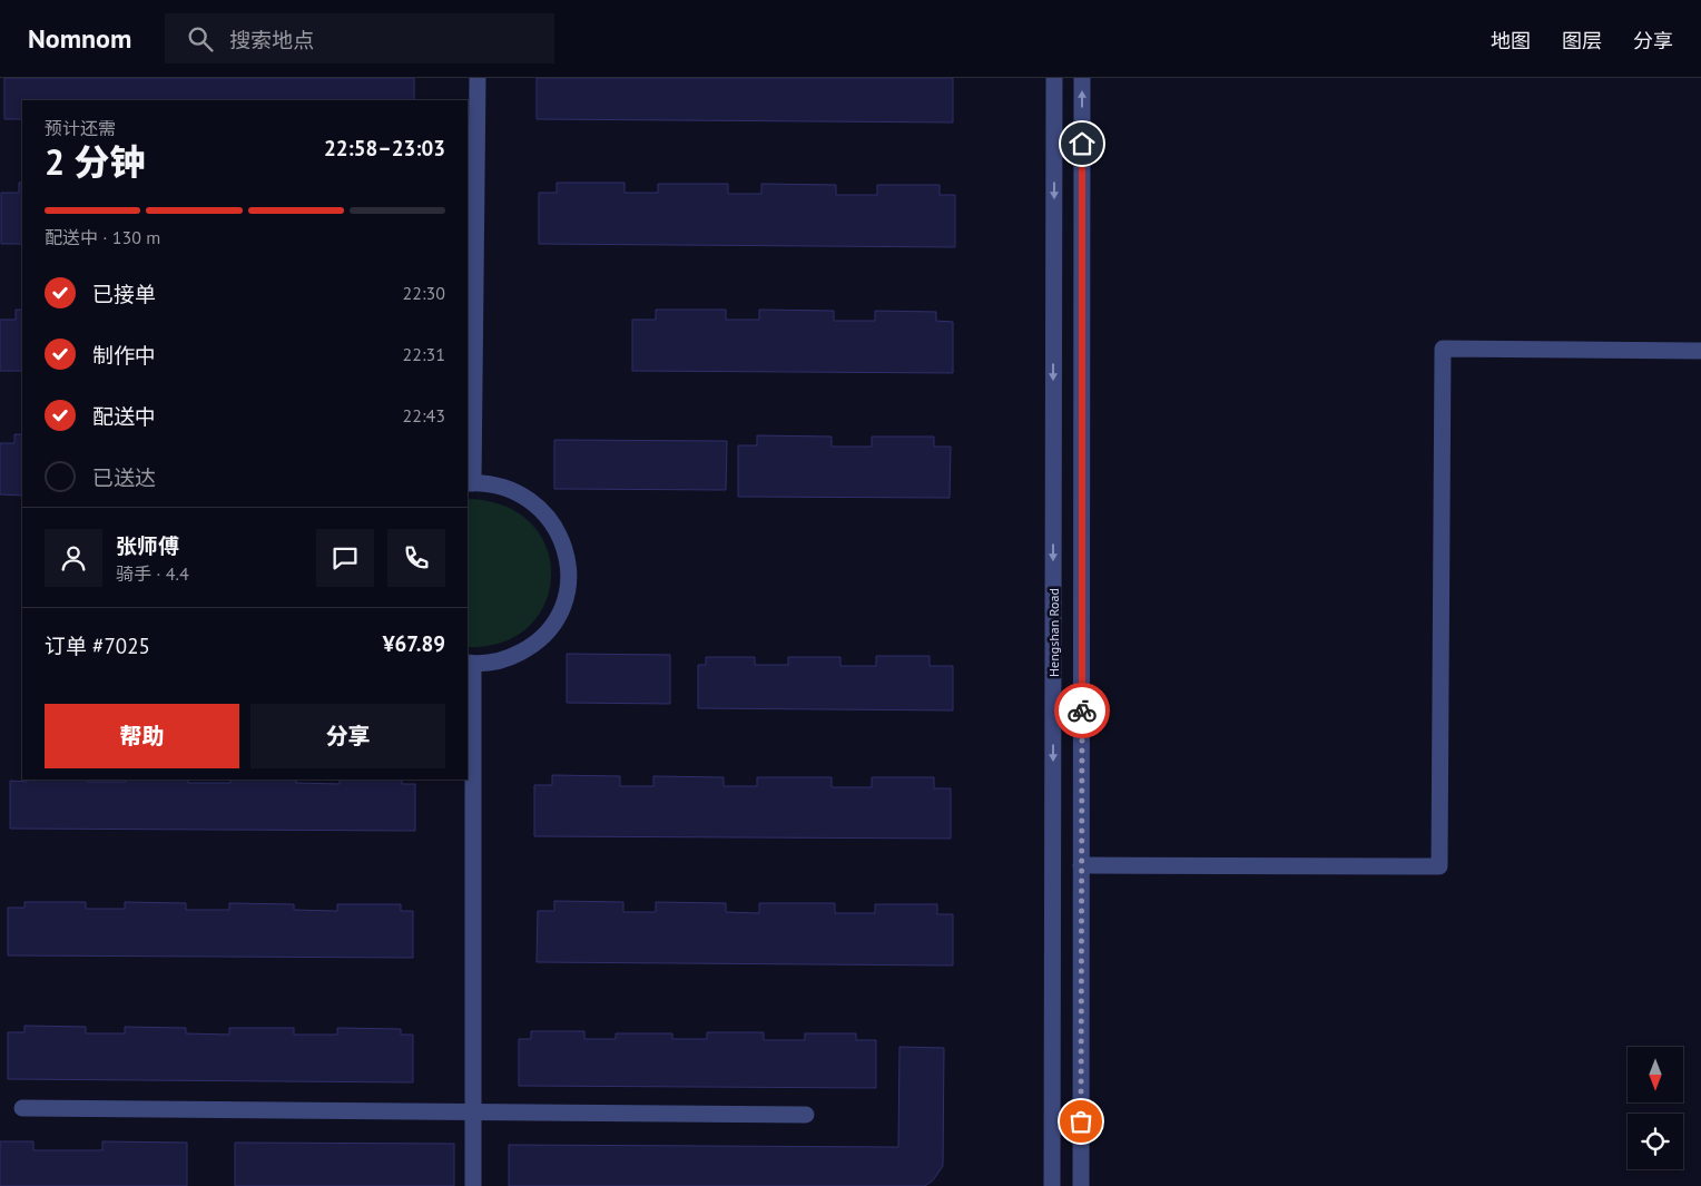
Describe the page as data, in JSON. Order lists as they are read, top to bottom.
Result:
{
  "streets": {
    "street": ["Hengshan Road"]
  },
  "north": "bottom",
  "page": {
    "header": "Nomnom",
    "search": "搜索地点",
    "nav": ["地图", "图层", "分享"],
    "heading": ["2 分钟", "预计还需", "22:58–23:03"],
    "panel": [
      "张师傅",
      "骑手 · 4.4",
      "订单 #7025",
      "¥67.89"
    ],
    "bar": "配送中 · 130 m",
    "list": [
      ["已接单", "22:30"],
      ["制作中", "22:31"],
      ["配送中", "22:43"],
      "已送达"
    ],
    "buttons": ["帮助", "分享"]
  }
}
